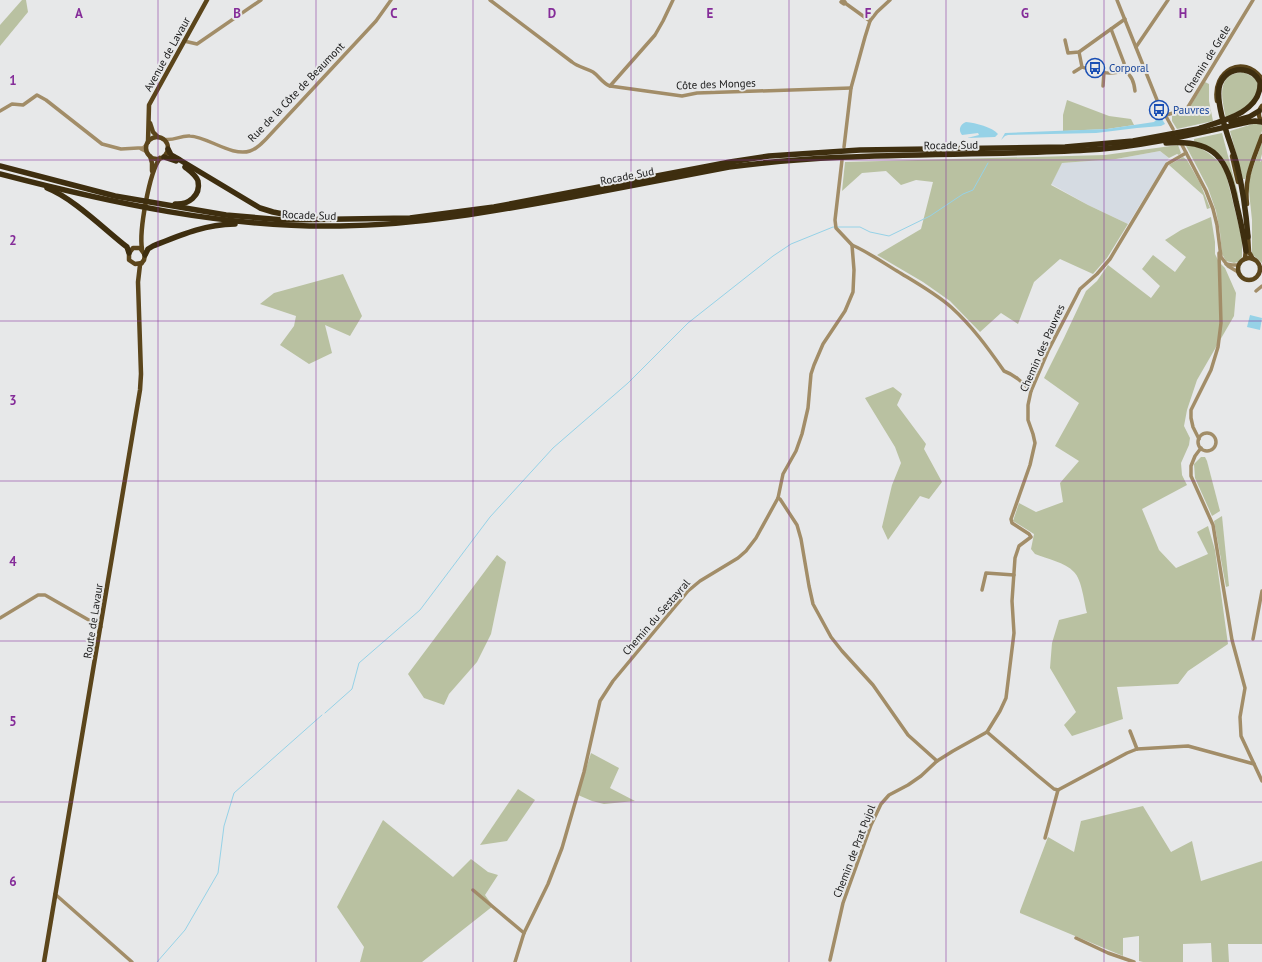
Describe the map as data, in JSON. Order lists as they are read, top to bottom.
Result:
{
  "streets": {
    "highway": ["Rocade Sud"],
    "main road": ["Avenue de Lavaur", "Route de Lavaur"],
    "street": [
      "Chemin de Grele",
      "Côte des Monges",
      "Rue de la Côte de Beaumont",
      "Chemin des Pauvres",
      "Chemin du Sestayral",
      "Chemin de Prat Pujol"
    ]
  },
  "crossings": [
    ["Avenue de Lavaur", "Rue de la Côte de Beaumont"],
    ["Chemin des Pauvres", "Chemin de Prat Pujol"]
  ],
  "places": {
    "bus stop": ["Corporal", "Pauvres"]
  },
  "grid": {
    "columns": [
      "A",
      "B",
      "C",
      "D",
      "E",
      "F",
      "G",
      "H"
    ],
    "rows": [
      "1",
      "2",
      "3",
      "4",
      "5",
      "6"
    ]
  }
}
